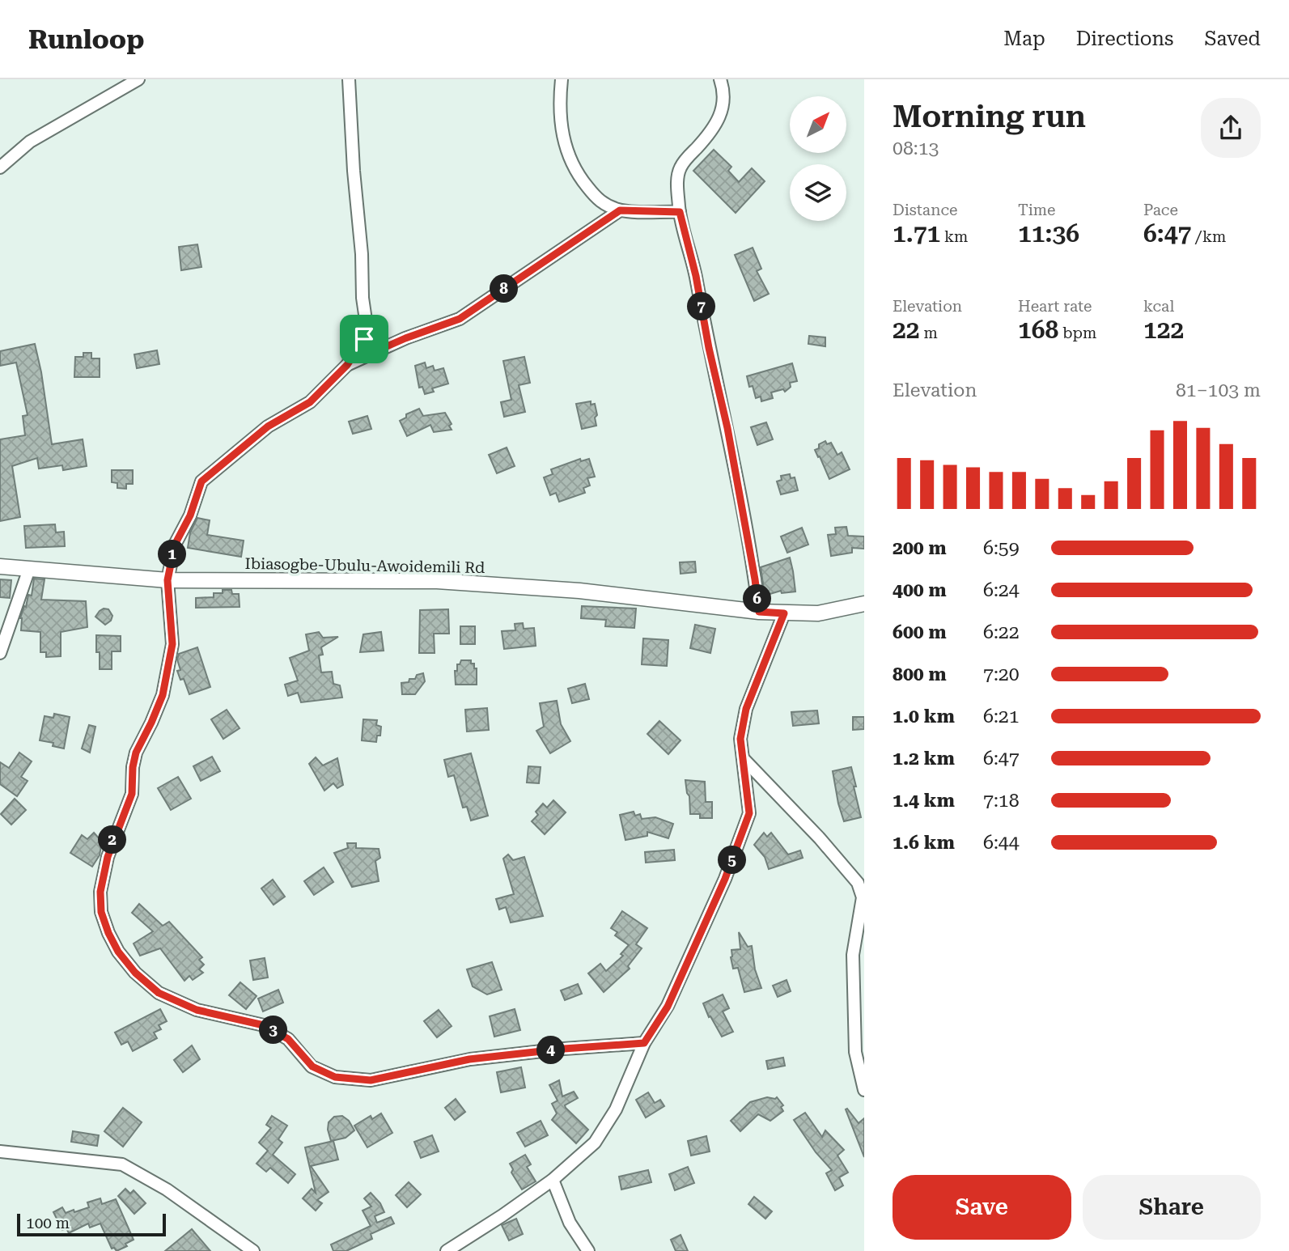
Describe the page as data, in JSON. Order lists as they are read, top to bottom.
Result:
{
  "streets": {
    "street": ["Ibiasogbe-Ubulu-Awoidemili Rd"]
  },
  "scale_bar": "100 m",
  "north": "top right",
  "page": {
    "header": "Runloop",
    "nav": ["Map", "Directions", "Saved"],
    "heading": ["Morning run", "08:13"],
    "stats": [
      ["Distance", "1.71 km"],
      ["Time", "11:36"],
      ["Pace", "6:47 /km"],
      ["Elevation", "22 m"],
      ["Heart rate", "168 bpm"],
      ["kcal", "122"]
    ],
    "pins": [
      "8",
      "7",
      "1",
      "6",
      "2",
      "5",
      "3",
      "4"
    ],
    "chart": ["Elevation", "81–103 m"],
    "list": [
      {
        "name": "200 m",
        "note": "6:59"
      },
      {
        "name": "400 m",
        "note": "6:24"
      },
      {
        "name": "600 m",
        "note": "6:22"
      },
      {
        "name": "800 m",
        "note": "7:20"
      },
      {
        "name": "1.0 km",
        "note": "6:21"
      },
      {
        "name": "1.2 km",
        "note": "6:47"
      },
      {
        "name": "1.4 km",
        "note": "7:18"
      },
      {
        "name": "1.6 km",
        "note": "6:44"
      }
    ],
    "buttons": ["Save", "Share"],
    "scale": "100 m"
  }
}
